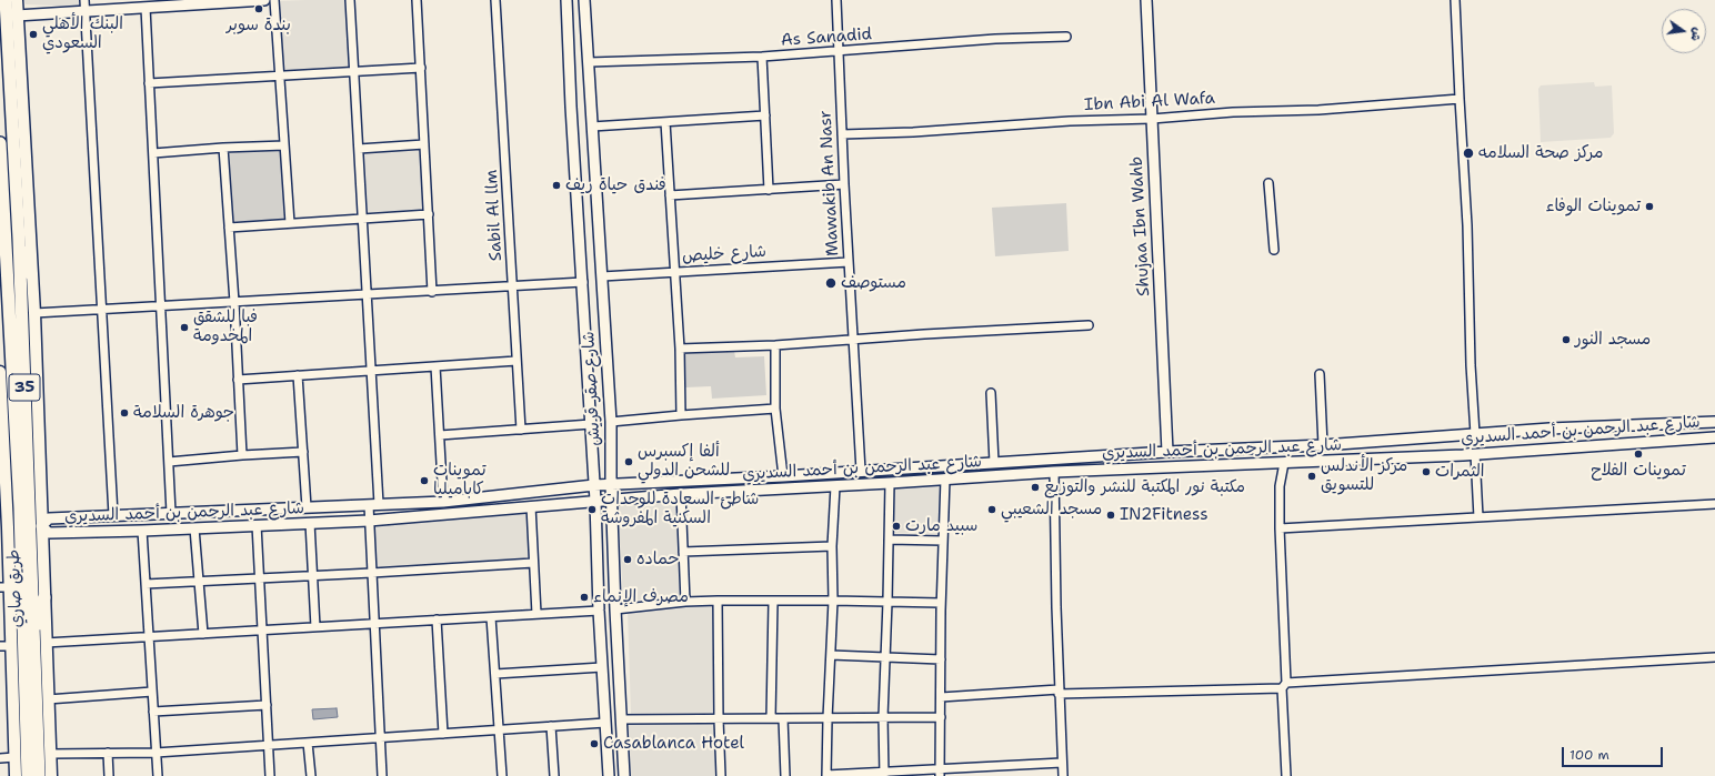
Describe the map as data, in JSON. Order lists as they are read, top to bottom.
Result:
{
  "streets": {
    "main road": ["35", "طريق صاري"],
    "street": [
      "As Sanadid",
      "Ibn Abi Al Wafa",
      "Mawakib An Nasr",
      "Sabil Al llm",
      "Shujaa Ibn Wahb",
      "شارع خليص",
      "شارع صقر قريش",
      "شارع عبد الرحمن بن أحمد السديري"
    ]
  },
  "crossings": [
    ["As Sanadid", "Mawakib An Nasr"],
    ["As Sanadid", "شارع صقر قريش"],
    ["Ibn Abi Al Wafa", "Mawakib An Nasr"],
    ["Ibn Abi Al Wafa", "Shujaa Ibn Wahb"],
    ["Mawakib An Nasr", "شارع خليص"],
    ["Mawakib An Nasr", "شارع عبد الرحمن بن أحمد السديري"],
    ["Shujaa Ibn Wahb", "شارع عبد الرحمن بن أحمد السديري"],
    ["شارع خليص", "شارع صقر قريش"],
    ["شارع صقر قريش", "شارع عبد الرحمن بن أحمد السديري"]
  ],
  "places": [
    "بندة سوبر",
    "البنك الأهلي السعودي",
    "مركز صحة السلامه",
    "فندق حياة ريف",
    "تموينات الوفاء",
    "مستوصف",
    "فبا للشقق المخدومة",
    "مسجد النور",
    "جوهرة السلامة",
    "تموينات الفلاح",
    "ألفا إكسبرس للشحن الدولي",
    "الثمرات",
    "مركز الأندلس للتسويق",
    "تموينات كاباميليا",
    "مكتبة نور المكتبة للنشر والتوزيع",
    "شاطئ السعادة للوحدات السكنية المفروشة",
    "مسجد الشعيبي",
    "IN2Fitness",
    "سبيد مارت",
    "حماده",
    "مصرف الإنماء",
    "Casablanca Hotel"
  ],
  "scale_bar": "100 m",
  "north": "right"
}
